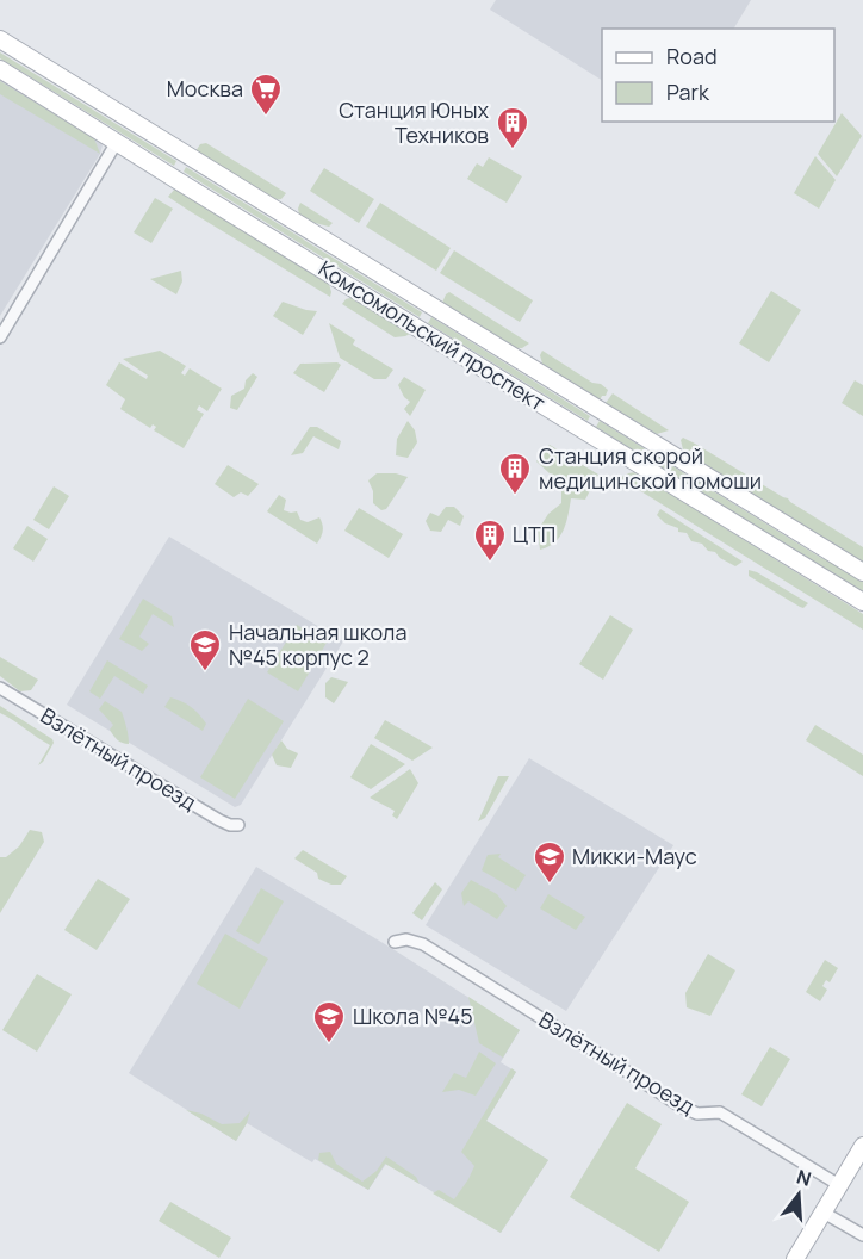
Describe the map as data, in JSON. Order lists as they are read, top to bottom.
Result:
{
  "streets": {
    "main road": ["Комсомольский проспект"],
    "street": ["Взлётный проезд"]
  },
  "places": {
    "supermarket": ["Москва"],
    "building": ["Станция Юных Техников", "Cтанция скорой медицинской помоши", "ЦТП"],
    "school or university": ["Начальная школа №45 корпус 2", "Микки-Маус", "Школа №45"]
  },
  "legend": ["Road", "Park"],
  "north": "top"
}
